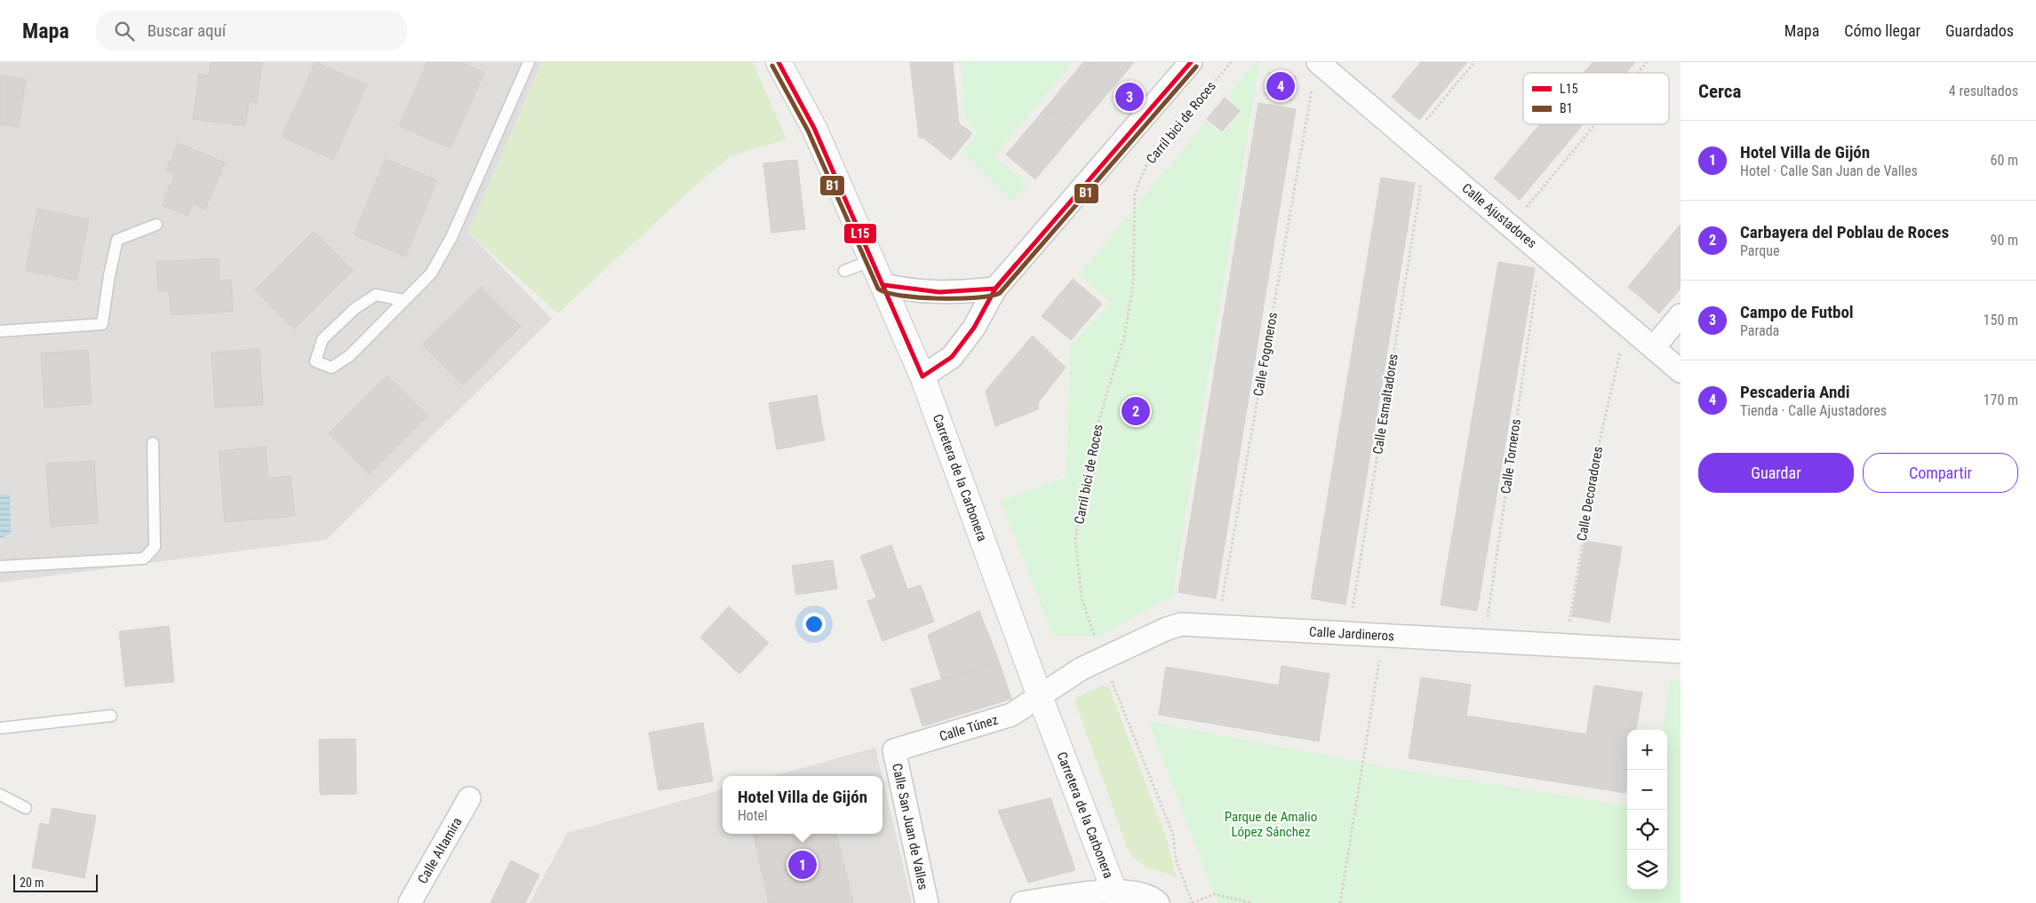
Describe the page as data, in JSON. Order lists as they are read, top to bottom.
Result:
{
  "streets": {
    "street": [
      "Calle Ajustadores",
      "Carretera de la Carbonera",
      "Calle Jardineros",
      "Calle Túnez",
      "Calle San Juan de Valles",
      "Calle Altamira"
    ],
    "path": [
      "Carril bici de Roces",
      "Calle Fogoneros",
      "Calle Esmaltadores",
      "Calle Torneros",
      "Calle Decoradores"
    ]
  },
  "crossings": [
    ["Carril bici de Roces", "Calle Jardineros"],
    ["Calle Ajustadores", "Calle Fogoneros"],
    ["Calle Fogoneros", "Calle Jardineros"],
    ["Calle Esmaltadores", "Calle Jardineros"],
    ["Calle Torneros", "Calle Jardineros"],
    ["Carretera de la Carbonera", "Calle Jardineros"],
    ["Carretera de la Carbonera", "Calle Túnez"],
    ["Calle Decoradores", "Calle Jardineros"],
    ["Calle Jardineros", "Calle Túnez"],
    ["Calle Túnez", "Calle San Juan de Valles"]
  ],
  "parks": ["Parque de Amalio López Sánchez"],
  "lines": ["transit line L15", "transit line B1"],
  "legend": ["L15", "B1"],
  "scale_bar": "20 m",
  "page": {
    "header": "Mapa",
    "search": "Buscar aquí",
    "nav": ["Mapa", "Cómo llegar", "Guardados"],
    "heading": ["Cerca", "4 resultados"],
    "pins": [
      "4",
      "3",
      "2",
      "1"
    ],
    "list": [
      {
        "mark": "1",
        "name": "Hotel Villa de Gijón",
        "note": "Hotel · Calle San Juan de Valles",
        "value": "60 m"
      },
      {
        "mark": "2",
        "name": "Carbayera del Poblau de Roces",
        "note": "Parque",
        "value": "90 m"
      },
      {
        "mark": "3",
        "name": "Campo de Futbol",
        "note": "Parada",
        "value": "150 m"
      },
      {
        "mark": "4",
        "name": "Pescaderia Andi",
        "note": "Tienda · Calle Ajustadores",
        "value": "170 m"
      }
    ],
    "buttons": ["Guardar", "Compartir"],
    "map_buttons": ["+", "−"],
    "popup": ["Hotel Villa de Gijón", "Hotel"],
    "scale": "20 m"
  }
}
